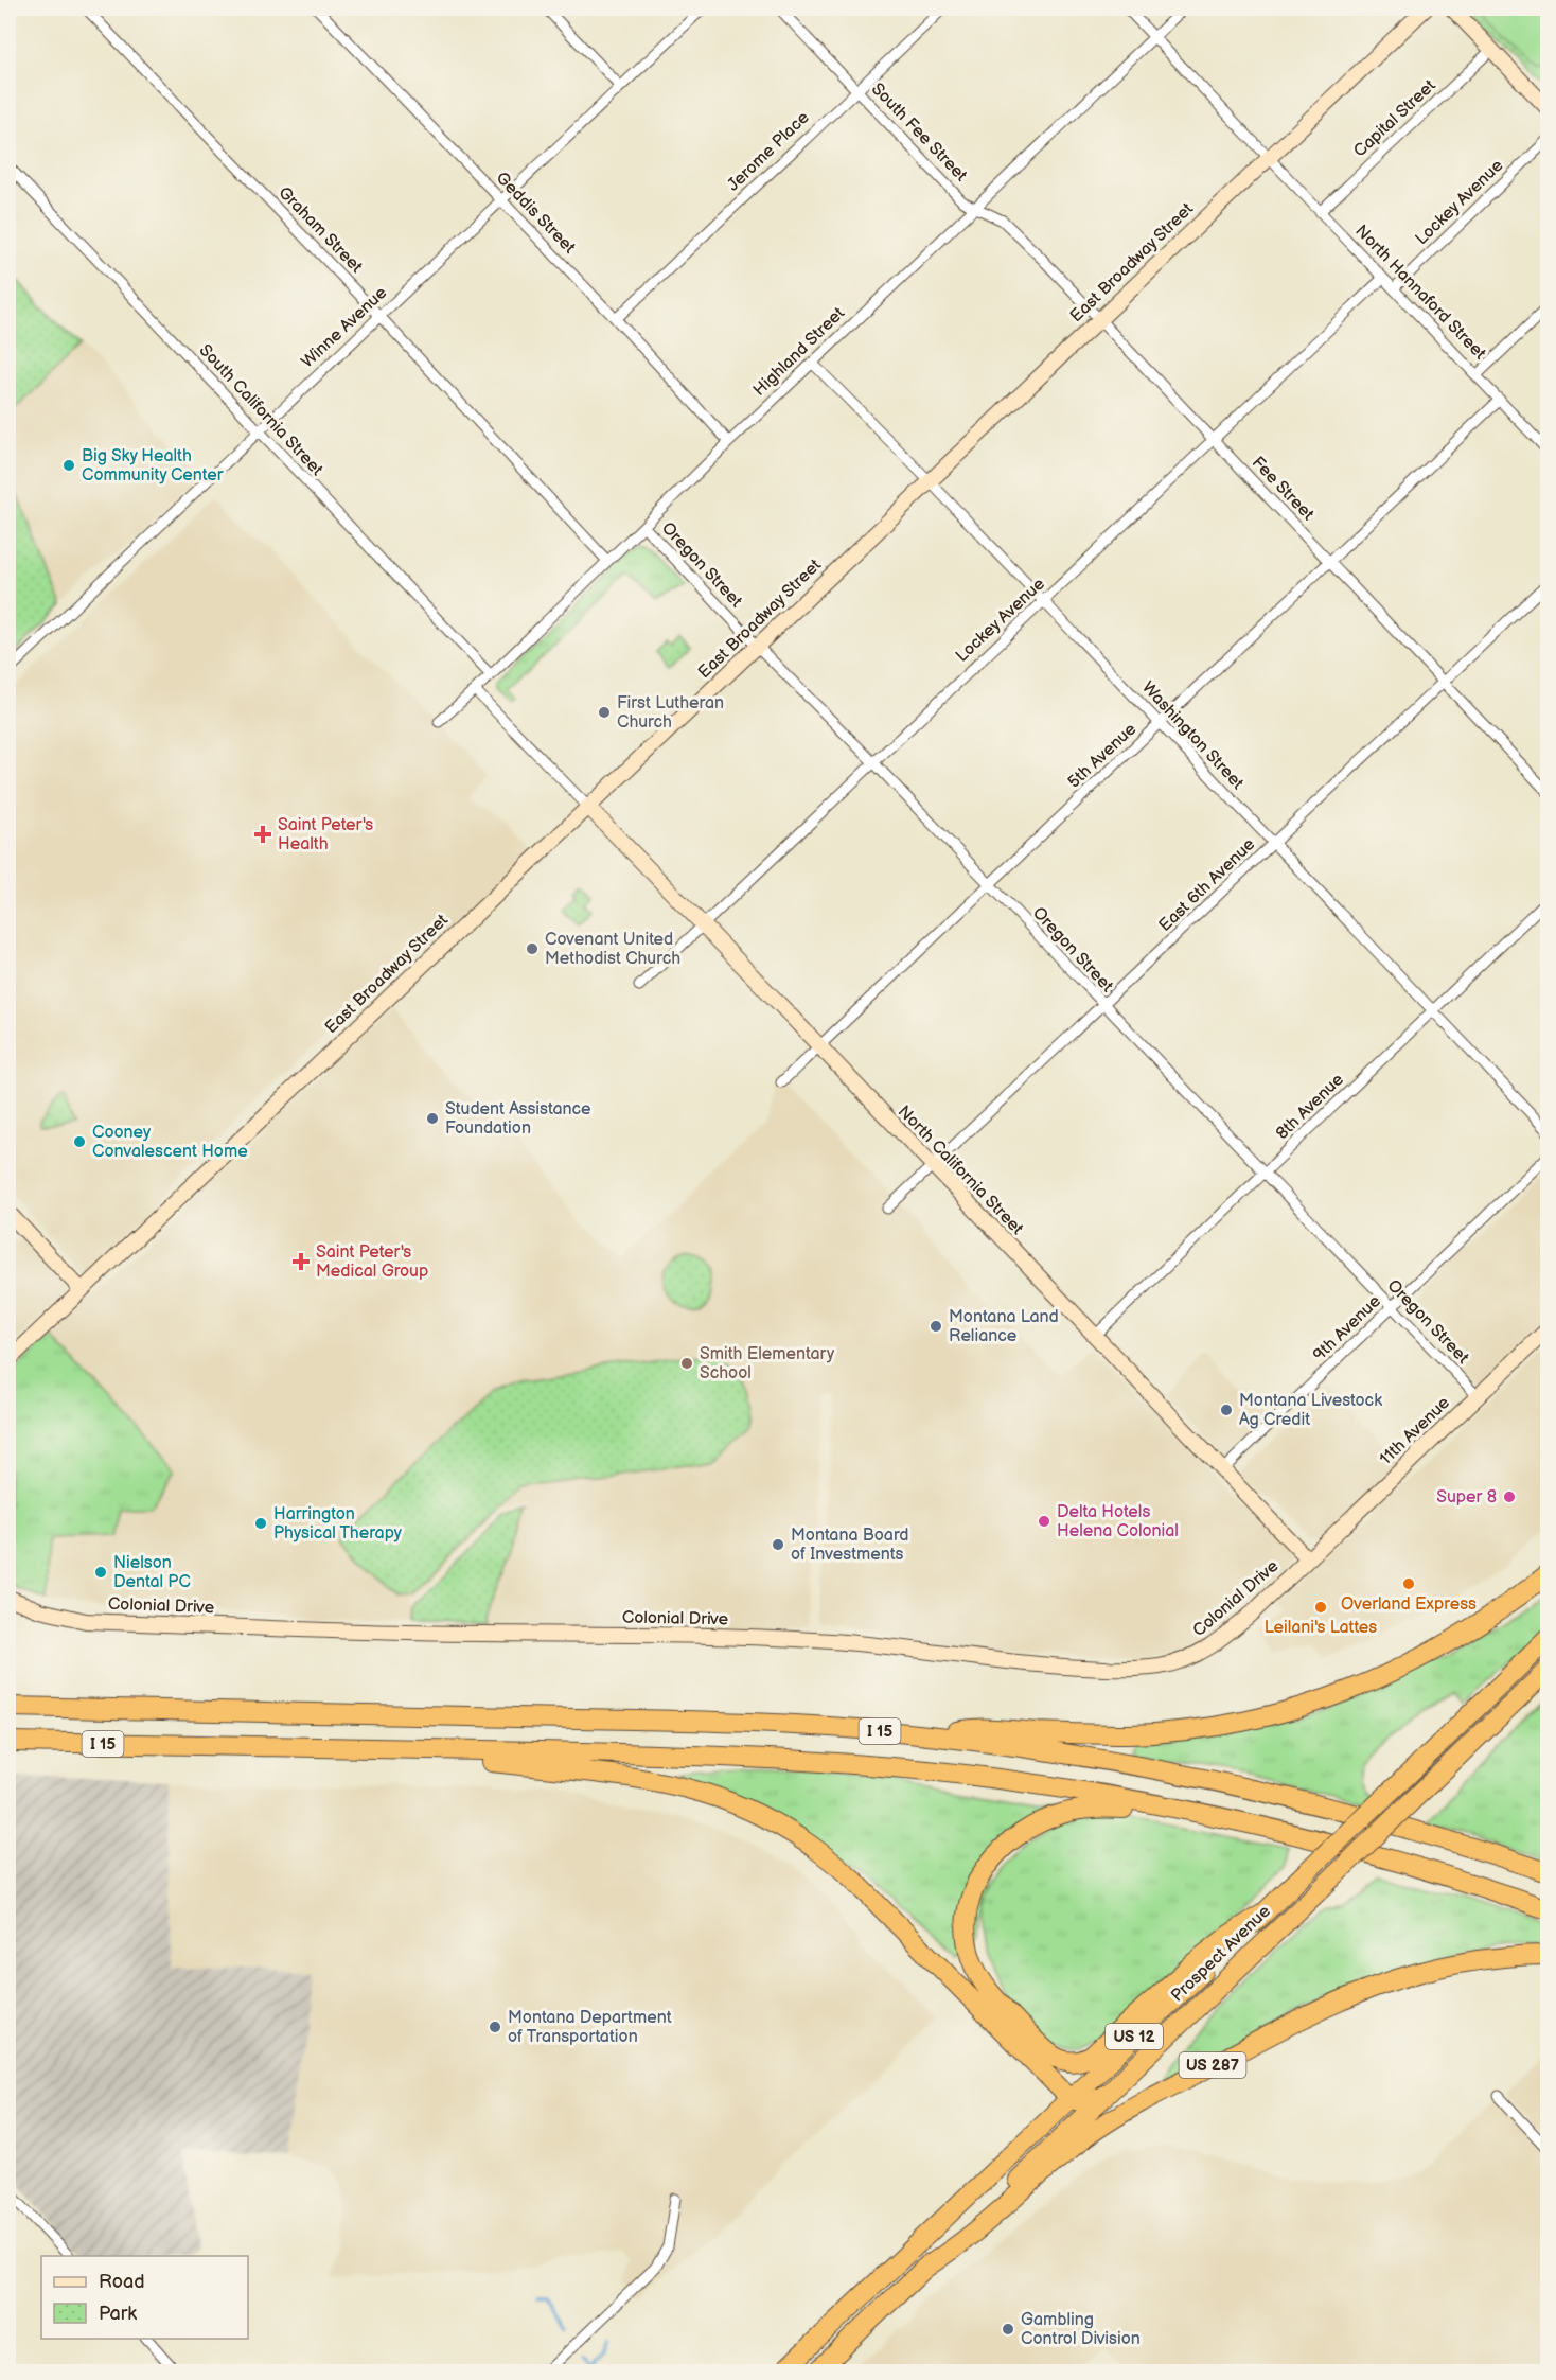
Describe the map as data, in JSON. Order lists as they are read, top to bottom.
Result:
{
  "streets": {
    "highway": [
      "I 15",
      "Prospect Avenue",
      "US 12",
      "US 287"
    ],
    "street": [
      "Capital Street",
      "South Fee Street",
      "Jerome Place",
      "Lockey Avenue",
      "Geddis Street",
      "Graham Street",
      "East Broadway Street",
      "North Hannaford Street",
      "Winne Avenue",
      "Highland Street",
      "South California Street",
      "Fee Street",
      "Oregon Street",
      "Washington Street",
      "5th Avenue",
      "East 6th Avenue",
      "8th Avenue",
      "North California Street",
      "9th Avenue",
      "11th Avenue",
      "Colonial Drive"
    ]
  },
  "crossings": [
    ["Capital Street", "North Hannaford Street"],
    ["South Fee Street", "Jerome Place"],
    ["South Fee Street", "East Broadway Street"],
    ["South Fee Street", "Highland Street"],
    ["South Fee Street", "Fee Street"],
    ["Jerome Place", "Geddis Street"],
    ["Lockey Avenue", "North Hannaford Street"],
    ["Lockey Avenue", "Fee Street"],
    ["Lockey Avenue", "Oregon Street"],
    ["Lockey Avenue", "Washington Street"],
    ["Lockey Avenue", "North California Street"],
    ["Geddis Street", "Winne Avenue"],
    ["Geddis Street", "Highland Street"],
    ["Graham Street", "Winne Avenue"],
    ["Graham Street", "Highland Street"],
    ["East Broadway Street", "North Hannaford Street"],
    ["East Broadway Street", "Fee Street"],
    ["East Broadway Street", "Oregon Street"],
    ["East Broadway Street", "Washington Street"],
    ["East Broadway Street", "North California Street"],
    ["North Hannaford Street", "Highland Street"],
    ["North Hannaford Street", "5th Avenue"],
    ["Winne Avenue", "South California Street"],
    ["Highland Street", "South California Street"],
    ["Highland Street", "Oregon Street"],
    ["Highland Street", "Washington Street"],
    ["Fee Street", "5th Avenue"],
    ["Fee Street", "East 6th Avenue"],
    ["Oregon Street", "5th Avenue"],
    ["Oregon Street", "East 6th Avenue"],
    ["Oregon Street", "8th Avenue"],
    ["Oregon Street", "9th Avenue"],
    ["Oregon Street", "11th Avenue"],
    ["Washington Street", "5th Avenue"],
    ["Washington Street", "East 6th Avenue"],
    ["Washington Street", "8th Avenue"],
    ["5th Avenue", "North California Street"],
    ["East 6th Avenue", "North California Street"],
    ["8th Avenue", "North California Street"],
    ["North California Street", "9th Avenue"],
    ["North California Street", "11th Avenue"],
    ["North California Street", "Colonial Drive"],
    ["11th Avenue", "Colonial Drive"],
    ["Prospect Avenue", "US 287"]
  ],
  "places": {
    "other": [
      "Big Sky Health Community Center",
      "First Lutheran Church",
      "Covenant United Methodist Church",
      "Student Assistance Foundation",
      "Cooney Convalescent Home",
      "Montana Land Reliance",
      "Smith Elementary School",
      "Montana Livestock Ag Credit",
      "Super 8",
      "Delta Hotels Helena Colonial",
      "Harrington Physical Therapy",
      "Montana Board of Investments",
      "Nielson Dental PC",
      "Overland Express",
      "Leilani's Lattes",
      "Montana Department of Transportation",
      "Gambling Control Division"
    ],
    "health": ["Saint Peter's Health", "Saint Peter's Medical Group"]
  },
  "legend": ["Road", "Park"]
}
